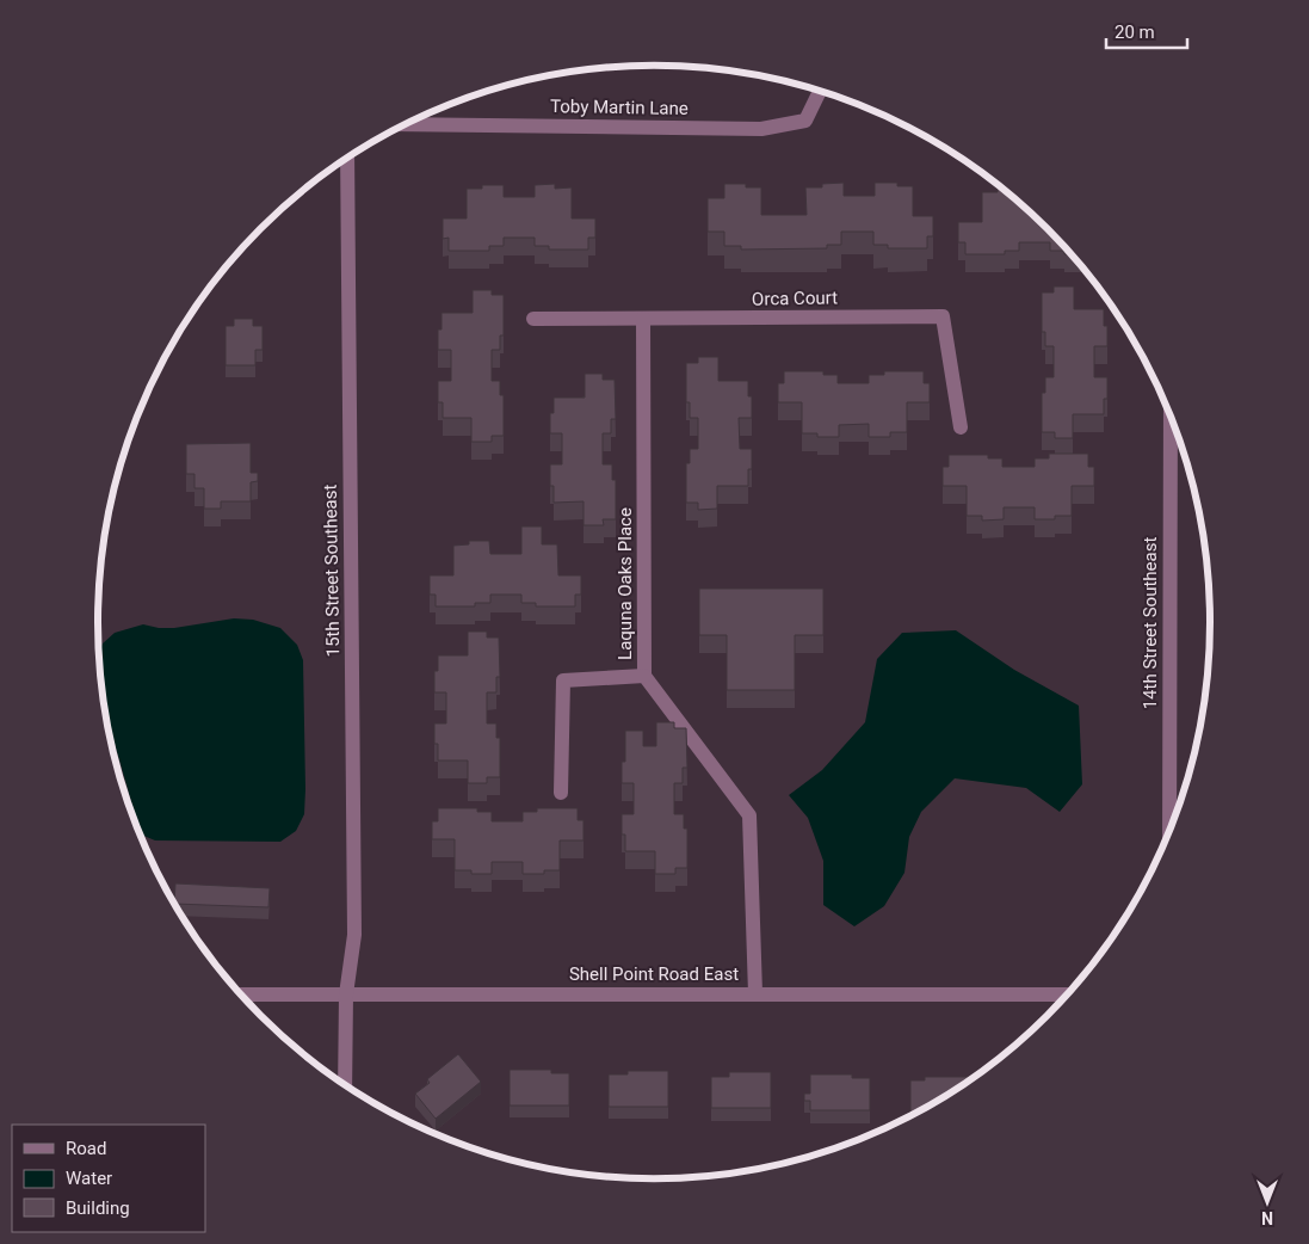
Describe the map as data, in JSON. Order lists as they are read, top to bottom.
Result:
{
  "streets": {
    "street": [
      "Toby Martin Lane",
      "Orca Court",
      "15th Street Southeast",
      "Laquna Oaks Place",
      "14th Street Southeast",
      "Shell Point Road East"
    ]
  },
  "crossings": [
    ["Orca Court", "Laquna Oaks Place"],
    ["15th Street Southeast", "Shell Point Road East"],
    ["Laquna Oaks Place", "Shell Point Road East"]
  ],
  "legend": ["Road", "Water", "Building"],
  "scale_bar": "20 m",
  "north": "bottom"
}
